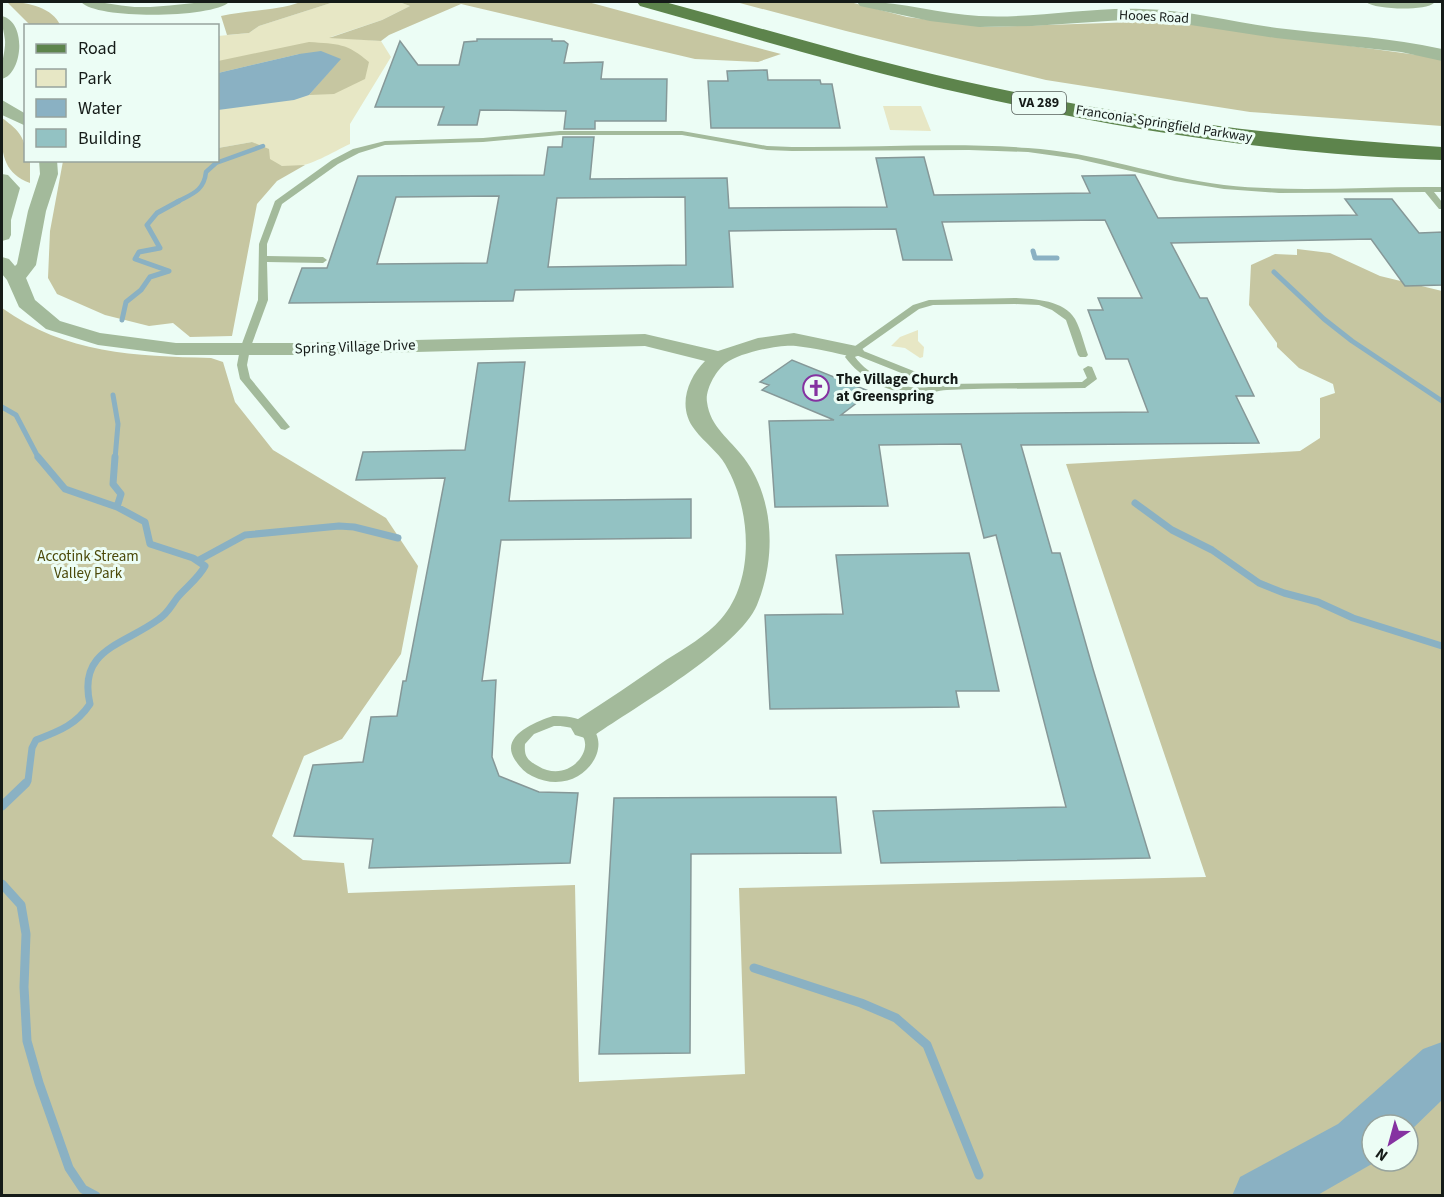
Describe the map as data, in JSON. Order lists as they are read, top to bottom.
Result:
{
  "streets": {
    "main road": ["VA 289", "Franconia-Springfield Parkway"],
    "street": ["Hooes Road", "Spring Village Drive"]
  },
  "parks": ["Accotink Stream Valley Park"],
  "places": {
    "church": ["The Village Church at Greenspring"]
  },
  "legend": [
    "Road",
    "Park",
    "Water",
    "Building"
  ],
  "north": "bottom left"
}
